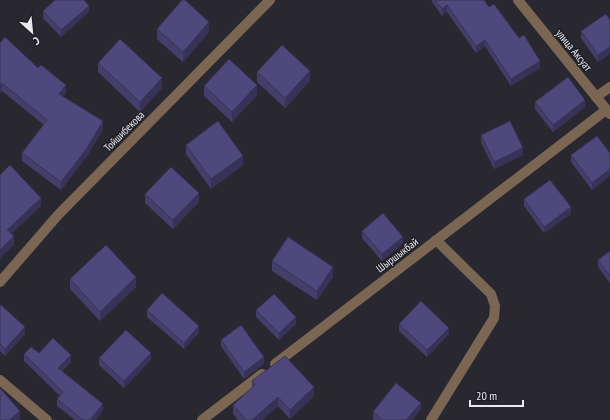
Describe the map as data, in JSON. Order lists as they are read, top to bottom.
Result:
{
  "streets": {
    "street": ["улица Аксуат", "Тойшибекова", "Шыршыкбай"]
  },
  "crossings": [
    ["улица Аксуат", "Шыршыкбай"]
  ],
  "scale_bar": "20 m",
  "north": "bottom right"
}
